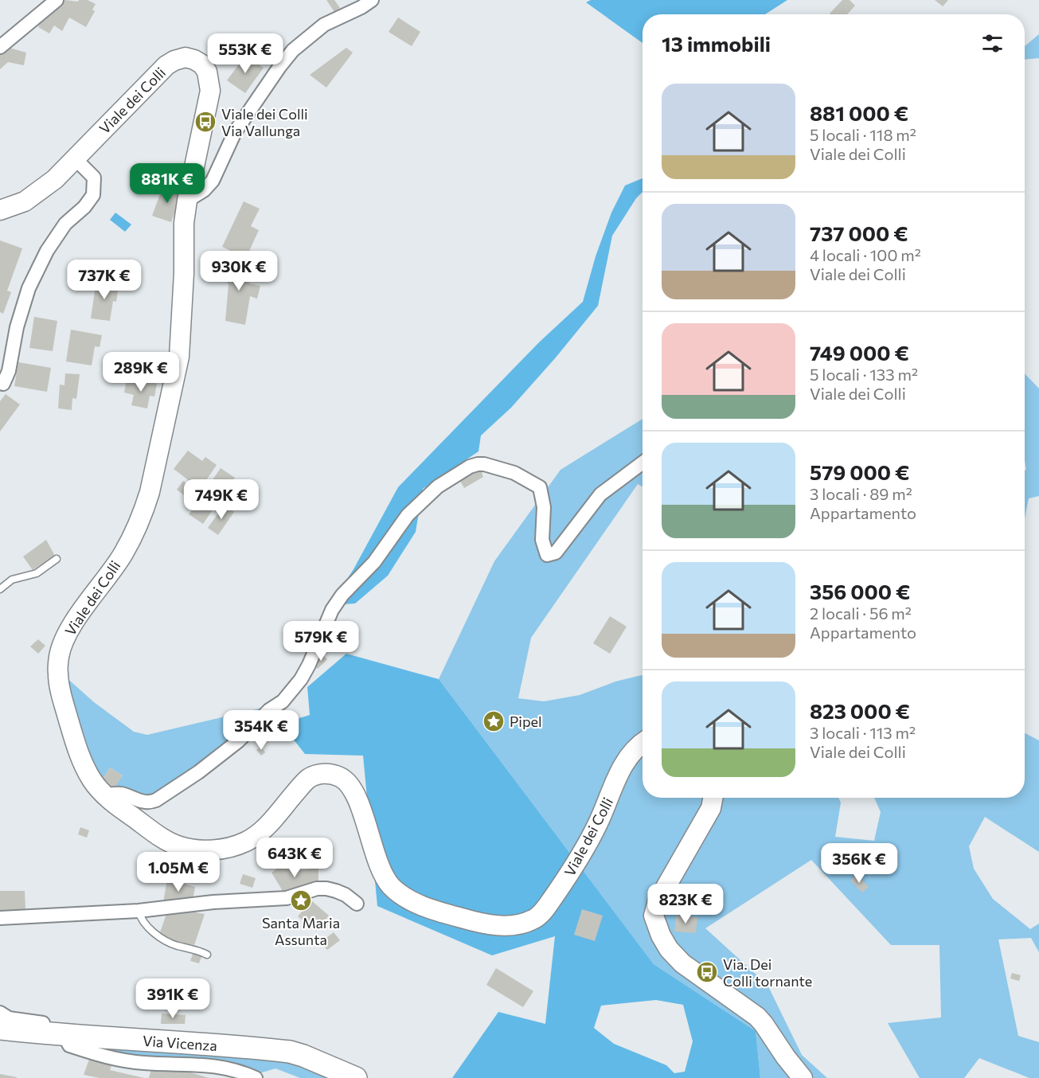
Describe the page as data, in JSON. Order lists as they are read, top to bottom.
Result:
{
  "streets": {
    "main road": ["Viale dei Colli", "Via Vicenza"]
  },
  "places": {
    "bus stop": ["Viale dei Colli Via Vallunga", "Via. Dei Colli tornante"],
    "place": ["Pipel", "Santa Maria Assunta"]
  },
  "page": {
    "heading": "13 immobili",
    "price": [
      "553K €",
      "881K €",
      "930K €",
      "737K €",
      "289K €",
      "749K €",
      "579K €",
      "354K €",
      "643K €",
      "356K €",
      "1.05M €",
      "823K €",
      "391K €"
    ],
    "list": [
      {
        "name": "881 000 €",
        "note": "5 locali · 118 m² · Viale dei Colli"
      },
      {
        "name": "737 000 €",
        "note": "4 locali · 100 m² · Viale dei Colli"
      },
      {
        "name": "749 000 €",
        "note": "5 locali · 133 m² · Viale dei Colli"
      },
      {
        "name": "579 000 €",
        "note": "3 locali · 89 m² · Appartamento"
      },
      {
        "name": "356 000 €",
        "note": "2 locali · 56 m² · Appartamento"
      },
      {
        "name": "823 000 €",
        "note": "3 locali · 113 m² · Viale dei Colli"
      }
    ]
  }
}
